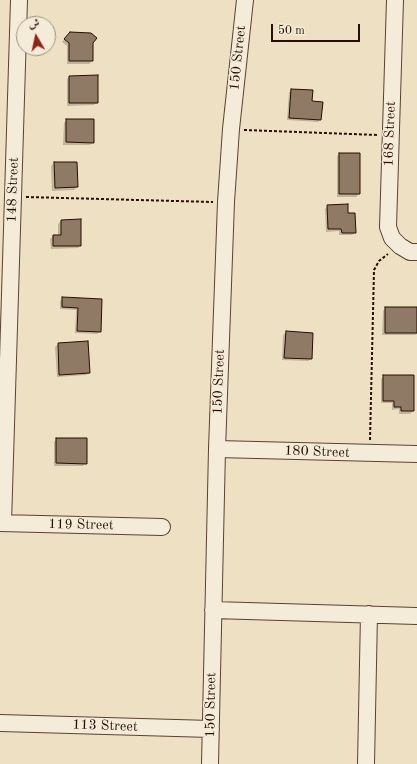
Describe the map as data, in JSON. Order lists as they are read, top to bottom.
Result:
{
  "streets": {
    "street": [
      "150 Street",
      "168 Street",
      "148 Street",
      "180 Street",
      "119 Street",
      "113 Street"
    ]
  },
  "crossings": [
    ["150 Street", "180 Street"],
    ["150 Street", "113 Street"],
    ["148 Street", "119 Street"]
  ],
  "scale_bar": "50 m",
  "north": "top"
}
